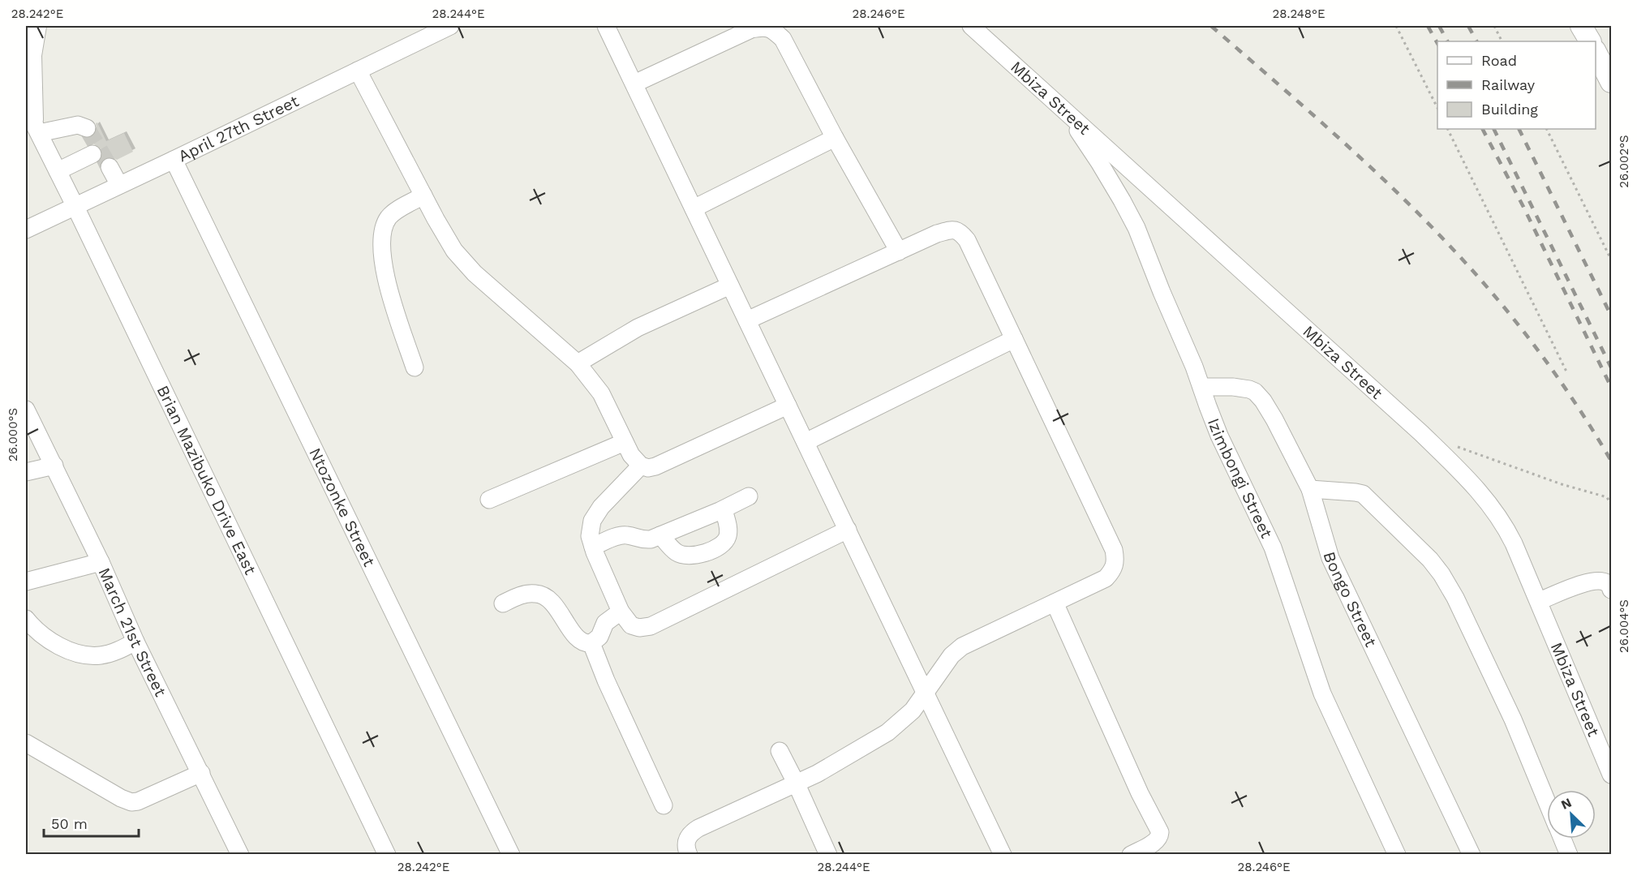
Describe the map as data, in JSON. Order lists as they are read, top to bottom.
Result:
{
  "streets": {
    "street": [
      "Mbiza Street",
      "April 27th Street",
      "Izimbongi Street",
      "Brian Mazibuko Drive East",
      "Ntozonke Street",
      "Bongo Street",
      "March 21st Street"
    ]
  },
  "crossings": [
    ["Mbiza Street", "Izimbongi Street"],
    ["April 27th Street", "Brian Mazibuko Drive East"],
    ["April 27th Street", "Ntozonke Street"],
    ["Izimbongi Street", "Bongo Street"]
  ],
  "legend": ["Road", "Railway", "Building"],
  "scale_bar": "50 m",
  "north": "top left",
  "coordinates": [
    "28.242°E",
    "28.244°E",
    "28.246°E",
    "28.248°E",
    "26.002°S",
    "26.000°S",
    "26.004°S"
  ]
}
